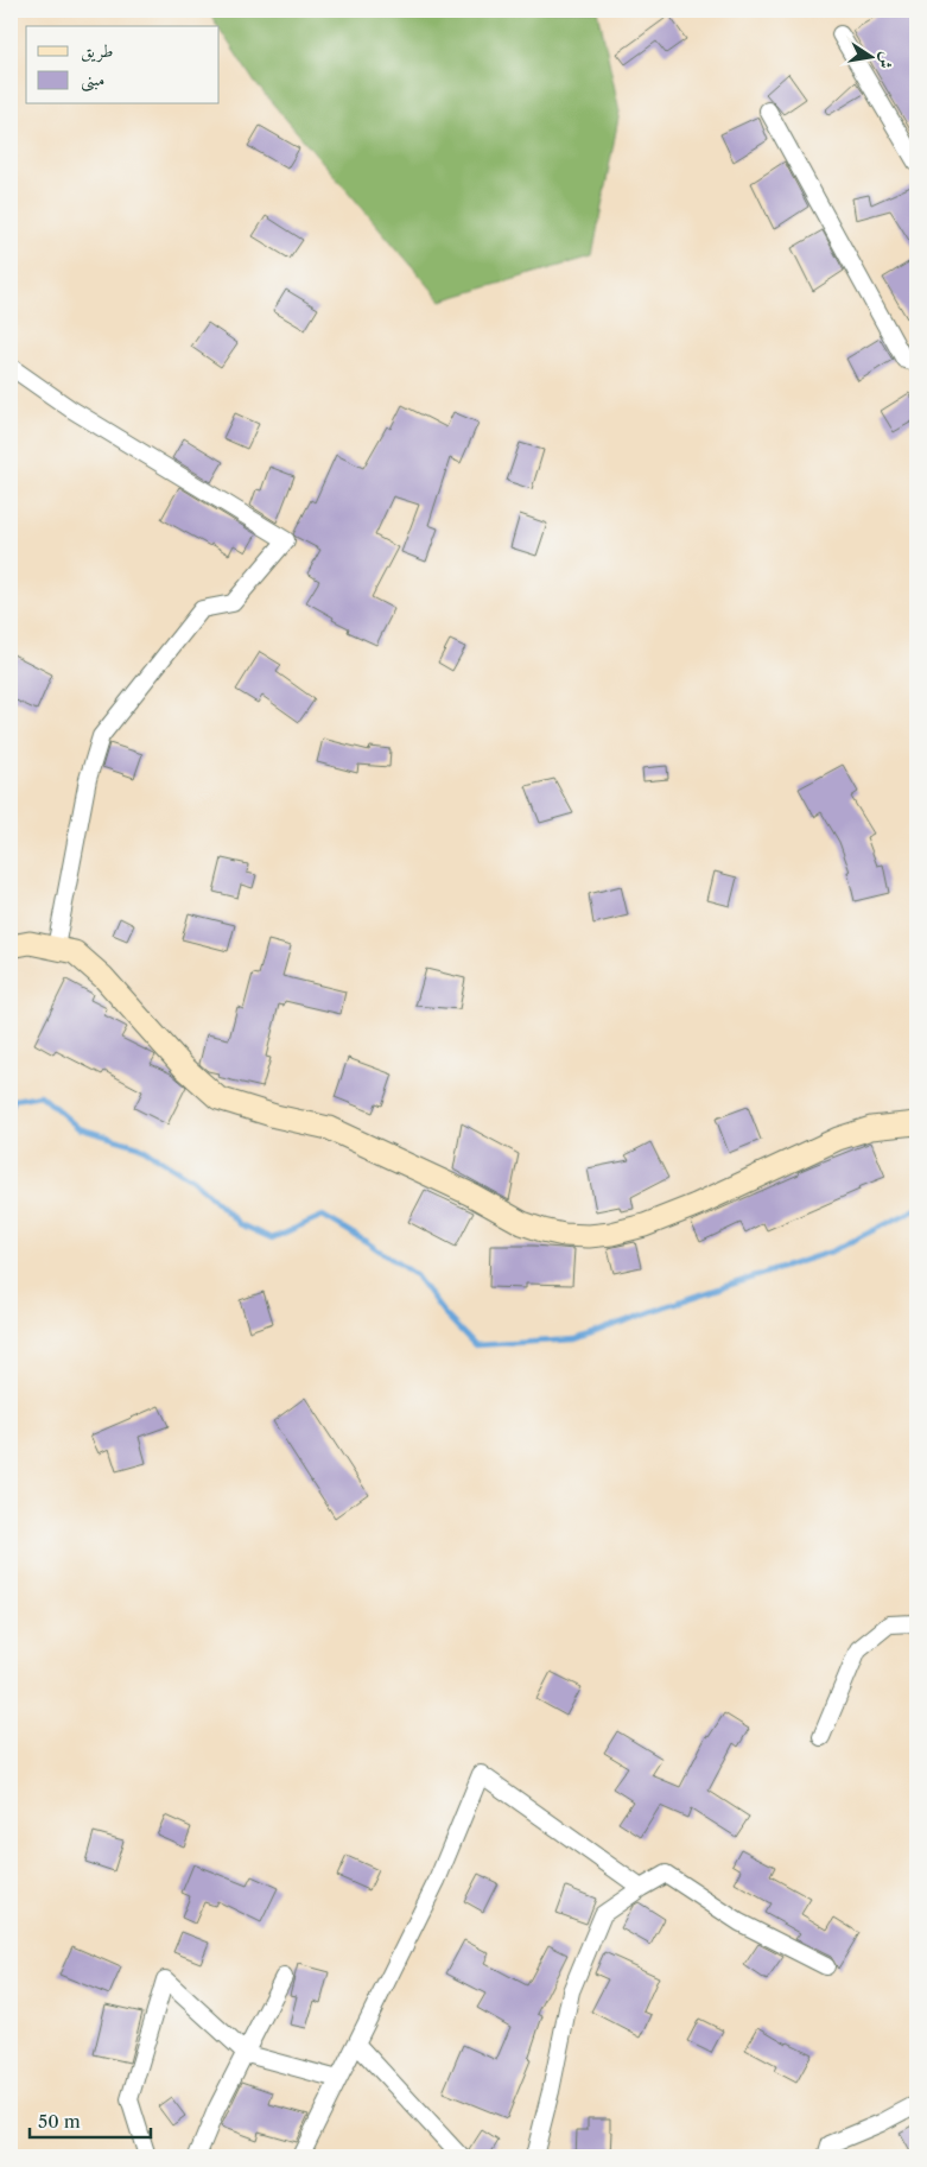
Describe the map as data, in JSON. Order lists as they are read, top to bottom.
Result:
{
  "legend": ["طريق", "مبنى"],
  "scale_bar": "50 m",
  "north": "right"
}
